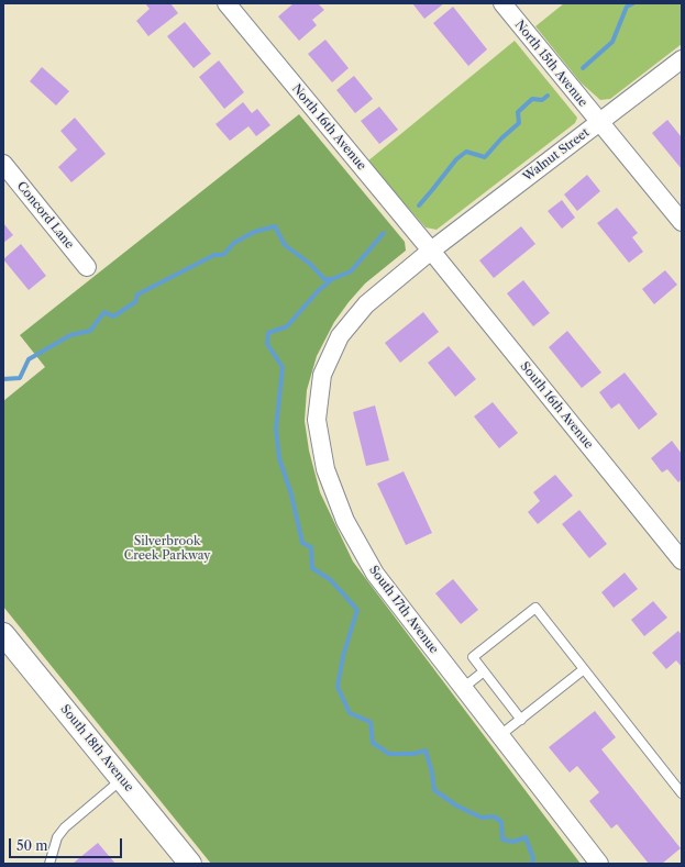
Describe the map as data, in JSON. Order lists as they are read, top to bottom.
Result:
{
  "streets": {
    "street": [
      "North 15th Avenue",
      "North 16th Avenue",
      "Walnut Street",
      "Concord Lane",
      "South 16th Avenue",
      "South 17th Avenue",
      "South 18th Avenue"
    ]
  },
  "crossings": [
    ["North 15th Avenue", "Walnut Street"],
    ["North 16th Avenue", "Walnut Street"],
    ["North 16th Avenue", "South 16th Avenue"],
    ["North 16th Avenue", "South 17th Avenue"],
    ["Walnut Street", "South 16th Avenue"],
    ["Walnut Street", "South 17th Avenue"],
    ["South 16th Avenue", "South 17th Avenue"]
  ],
  "parks": ["Silverbrook Creek Parkway"],
  "scale_bar": "50 m"
}
